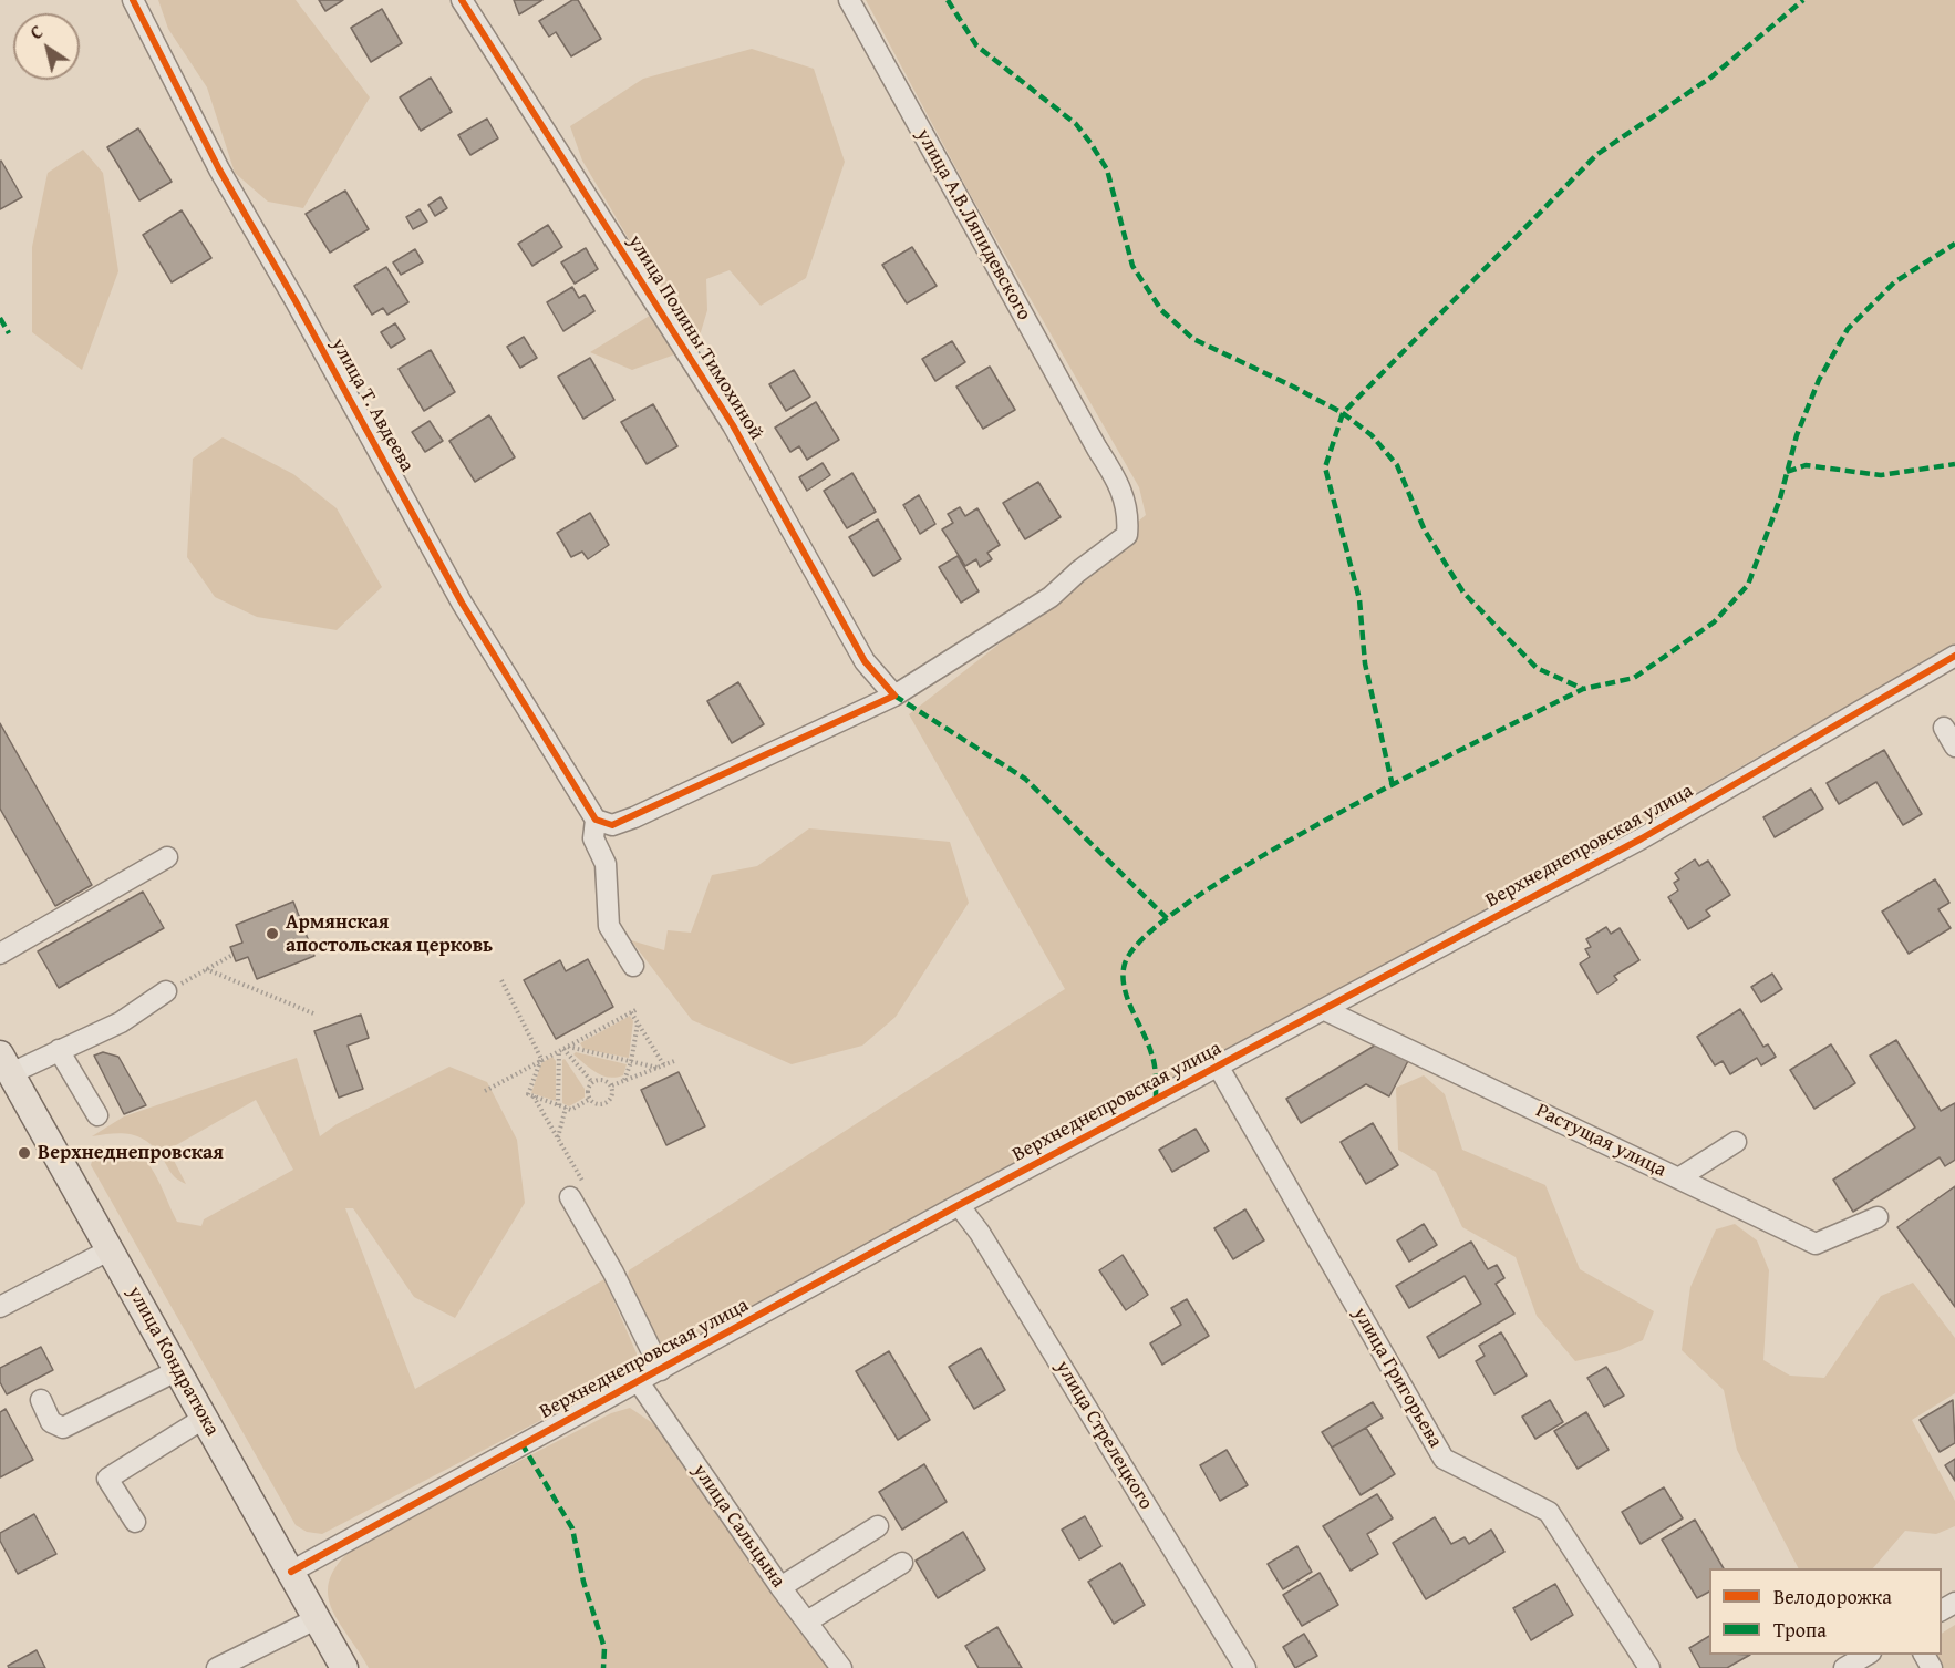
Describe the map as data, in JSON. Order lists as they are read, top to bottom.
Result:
{
  "streets": {
    "main road": ["улица Кондратюка"],
    "street": [
      "улица А.В.Ляпидевского",
      "улица Полины Тимохиной",
      "улица Т. Авдеева",
      "Верхнеднепровская улица",
      "Растущая улица",
      "улица Григорьева",
      "улица Стрелецкого",
      "улица Сальцына"
    ]
  },
  "crossings": [
    ["улица А.В.Ляпидевского", "улица Полины Тимохиной"],
    ["Верхнеднепровская улица", "Растущая улица"],
    ["Верхнеднепровская улица", "улица Кондратюка"],
    ["Верхнеднепровская улица", "улица Григорьева"],
    ["Верхнеднепровская улица", "улица Стрелецкого"],
    ["Верхнеднепровская улица", "улица Сальцына"]
  ],
  "places": ["Армянская апостольская церковь", "Верхнеднепровская"],
  "legend": ["Велодорожка", "Тропа"],
  "north": "top left"
}
